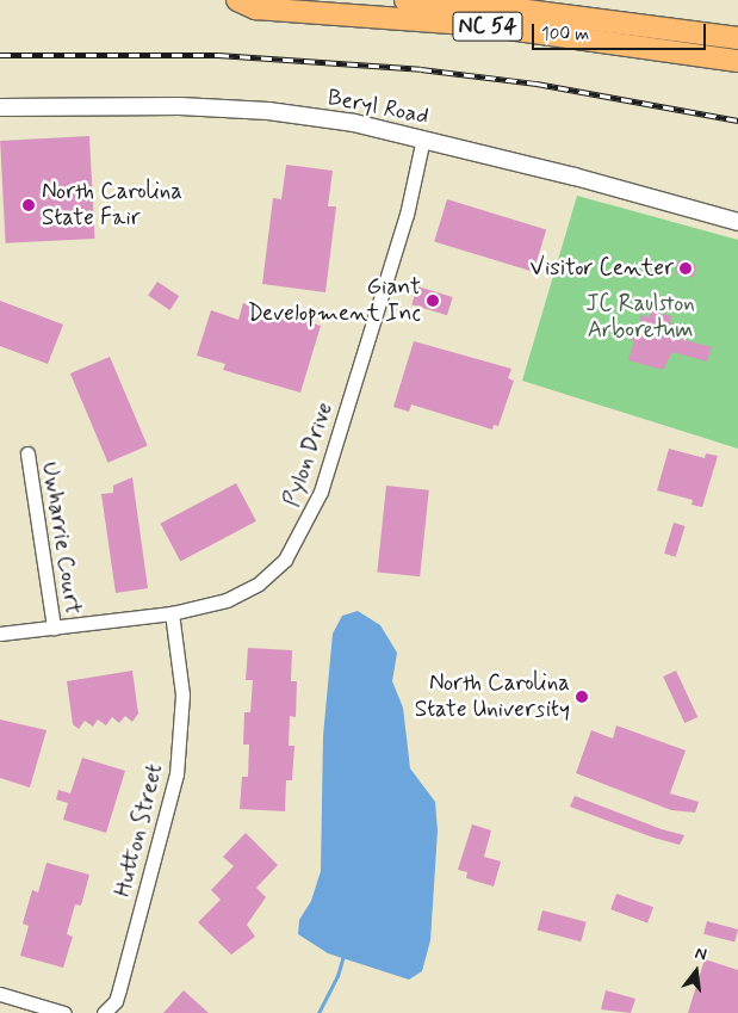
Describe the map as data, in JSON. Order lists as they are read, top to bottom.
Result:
{
  "streets": {
    "main road": ["NC 54"],
    "street": [
      "Beryl Road",
      "Pylon Drive",
      "Uwharrie Court",
      "Hutton Street"
    ]
  },
  "crossings": [
    ["Beryl Road", "Pylon Drive"],
    ["Pylon Drive", "Uwharrie Court"],
    ["Pylon Drive", "Hutton Street"]
  ],
  "parks": ["JC Raulston Arboretum"],
  "places": [
    "North Carolina State Fair",
    "Visitor Center",
    "Giant Development Inc",
    "North Carolina State University"
  ],
  "scale_bar": "100 m",
  "north": "top"
}
